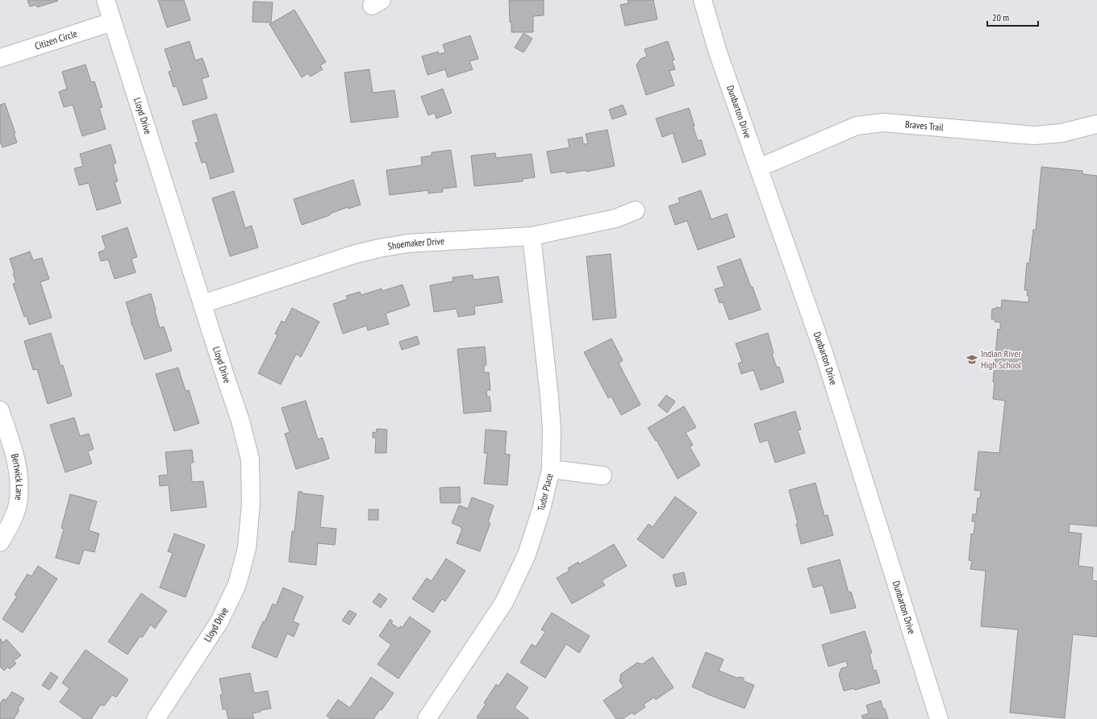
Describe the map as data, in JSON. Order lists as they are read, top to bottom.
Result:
{
  "streets": {
    "street": [
      "Citizen Circle",
      "Dunbarton Drive",
      "Lloyd Drive",
      "Braves Trail",
      "Shoemaker Drive",
      "Bertwick Lane",
      "Tudor Place"
    ]
  },
  "crossings": [
    ["Citizen Circle", "Lloyd Drive"],
    ["Dunbarton Drive", "Braves Trail"],
    ["Lloyd Drive", "Shoemaker Drive"],
    ["Shoemaker Drive", "Tudor Place"]
  ],
  "places": {
    "school or university": ["Indian River High School"]
  },
  "scale_bar": "20 m"
}
